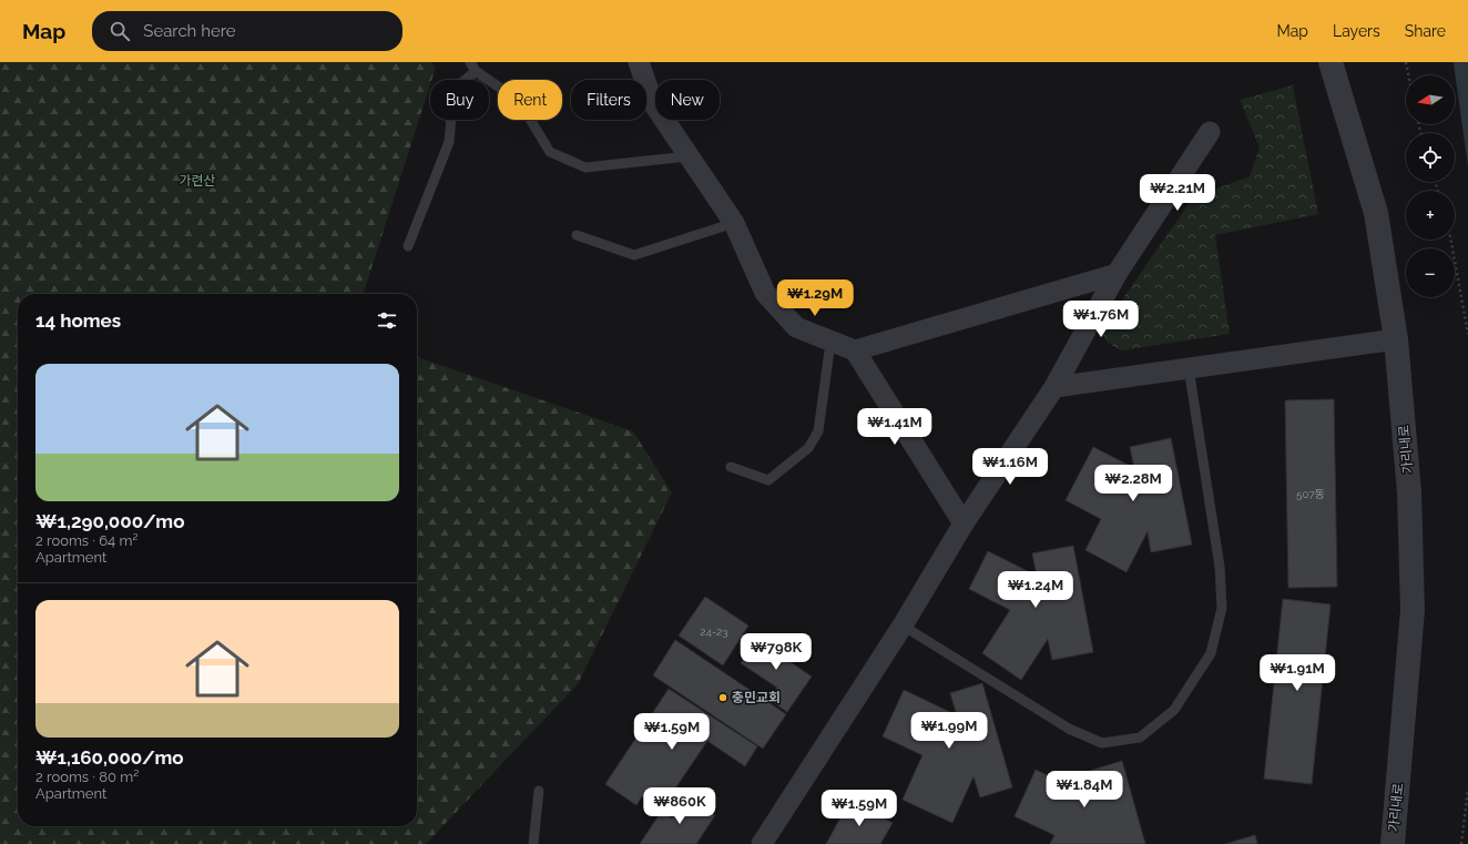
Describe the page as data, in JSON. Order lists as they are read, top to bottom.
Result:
{
  "streets": {
    "street": ["가리내로"]
  },
  "parks": ["가련산"],
  "places": ["충민교회"],
  "house_numbers": ["507동", "24-23"],
  "north": "left",
  "page": {
    "header": "Map",
    "search": "Search here",
    "nav": ["Map", "Layers", "Share"],
    "map_buttons": ["+", "−"],
    "chip": [
      "Buy",
      "Rent",
      "Filters",
      "New"
    ],
    "price": [
      "₩2.21M",
      "₩1.29M",
      "₩1.76M",
      "₩1.41M",
      "₩1.16M",
      "₩2.28M",
      "₩1.24M",
      "₩798K",
      "₩1.91M",
      "₩1.99M",
      "₩1.59M",
      "₩1.84M",
      "₩860K",
      "₩1.59M"
    ],
    "heading": "14 homes",
    "list": [
      {
        "name": "₩1,290,000/mo",
        "note": "2 rooms · 64 m² · Apartment"
      },
      {
        "name": "₩1,160,000/mo",
        "note": "2 rooms · 80 m² · Apartment"
      }
    ]
  }
}
